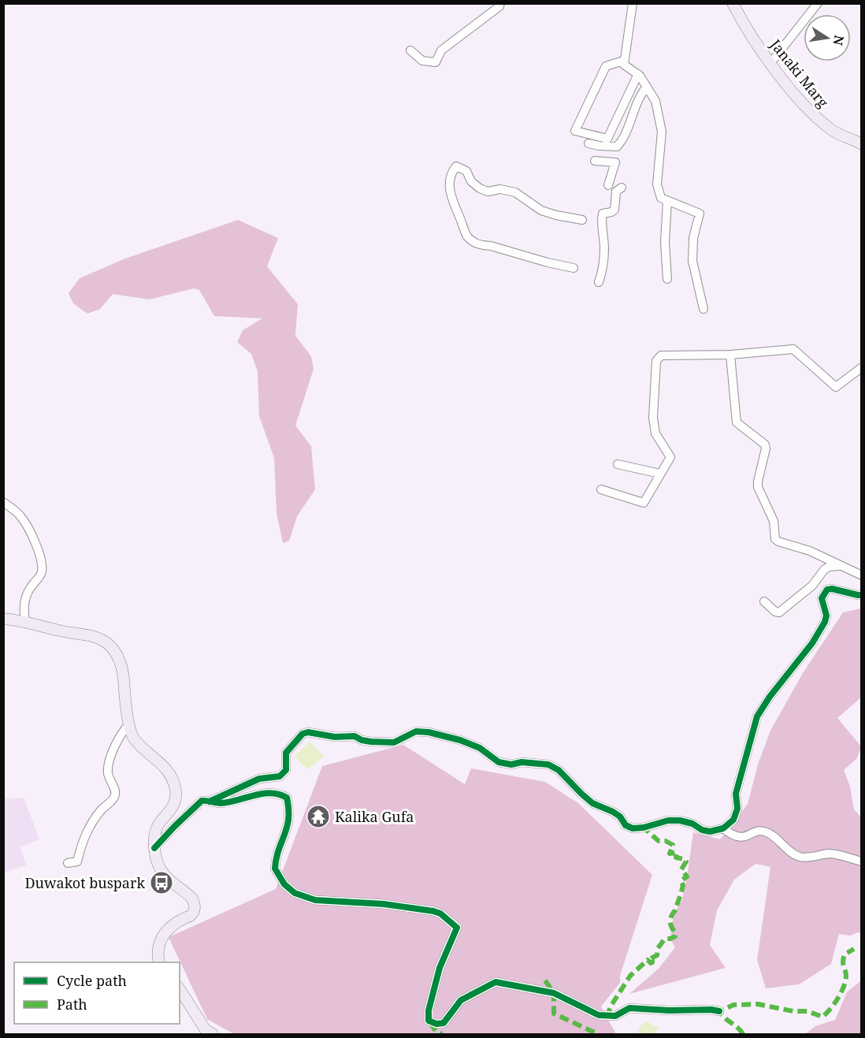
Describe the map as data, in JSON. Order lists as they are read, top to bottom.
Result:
{
  "streets": {
    "street": ["Janaki Marg"]
  },
  "places": {
    "temple": ["Kalika Gufa"],
    "bus stop": ["Duwakot buspark"]
  },
  "legend": ["Cycle path", "Path"],
  "north": "right"
}
